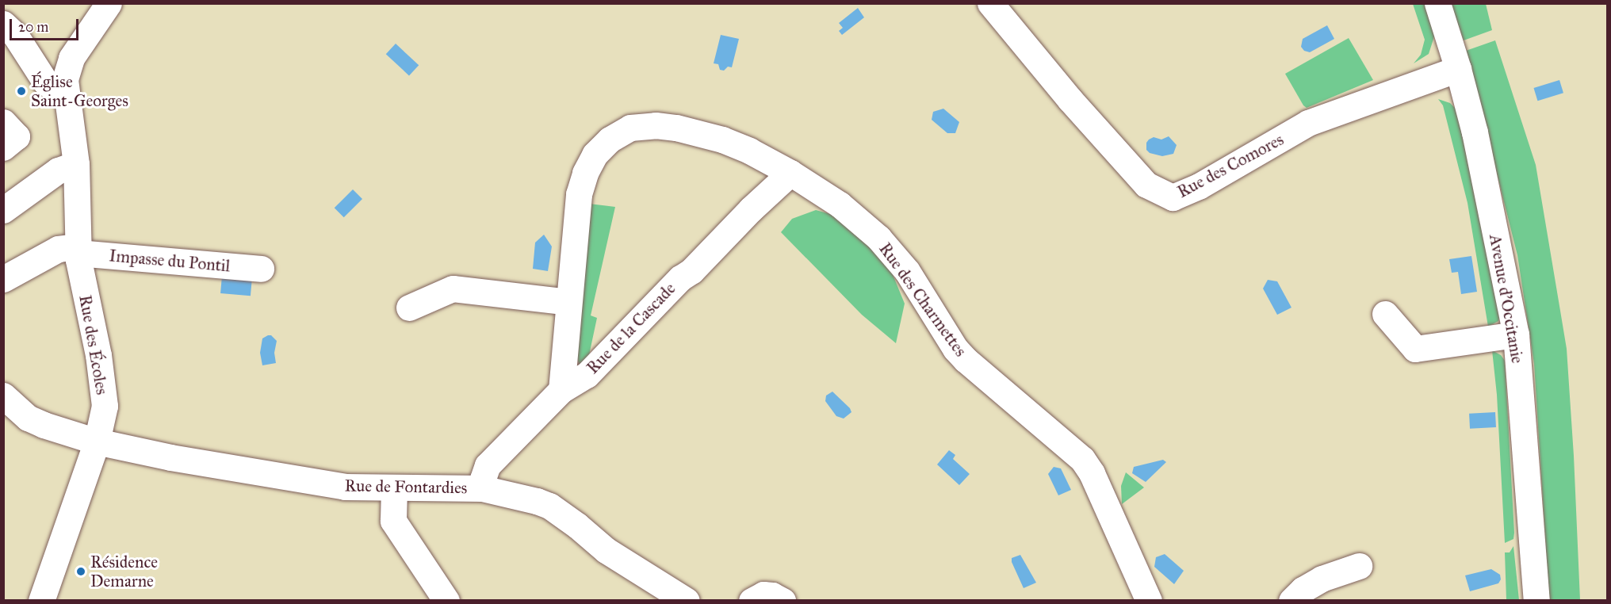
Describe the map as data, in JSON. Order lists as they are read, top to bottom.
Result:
{
  "streets": {
    "street": [
      "Rue des Comores",
      "Impasse du Pontil",
      "Avenue d'Occitanie",
      "Rue des Charmettes",
      "Rue de la Cascade",
      "Rue des Écoles",
      "Rue de Fontardies"
    ]
  },
  "crossings": [
    ["Rue des Comores", "Avenue d'Occitanie"],
    ["Impasse du Pontil", "Rue des Écoles"],
    ["Rue des Charmettes", "Rue de la Cascade"],
    ["Rue de la Cascade", "Rue de Fontardies"],
    ["Rue des Écoles", "Rue de Fontardies"]
  ],
  "places": ["Église Saint-Georges", "Résidence Demarne"],
  "scale_bar": "20 m"
}
